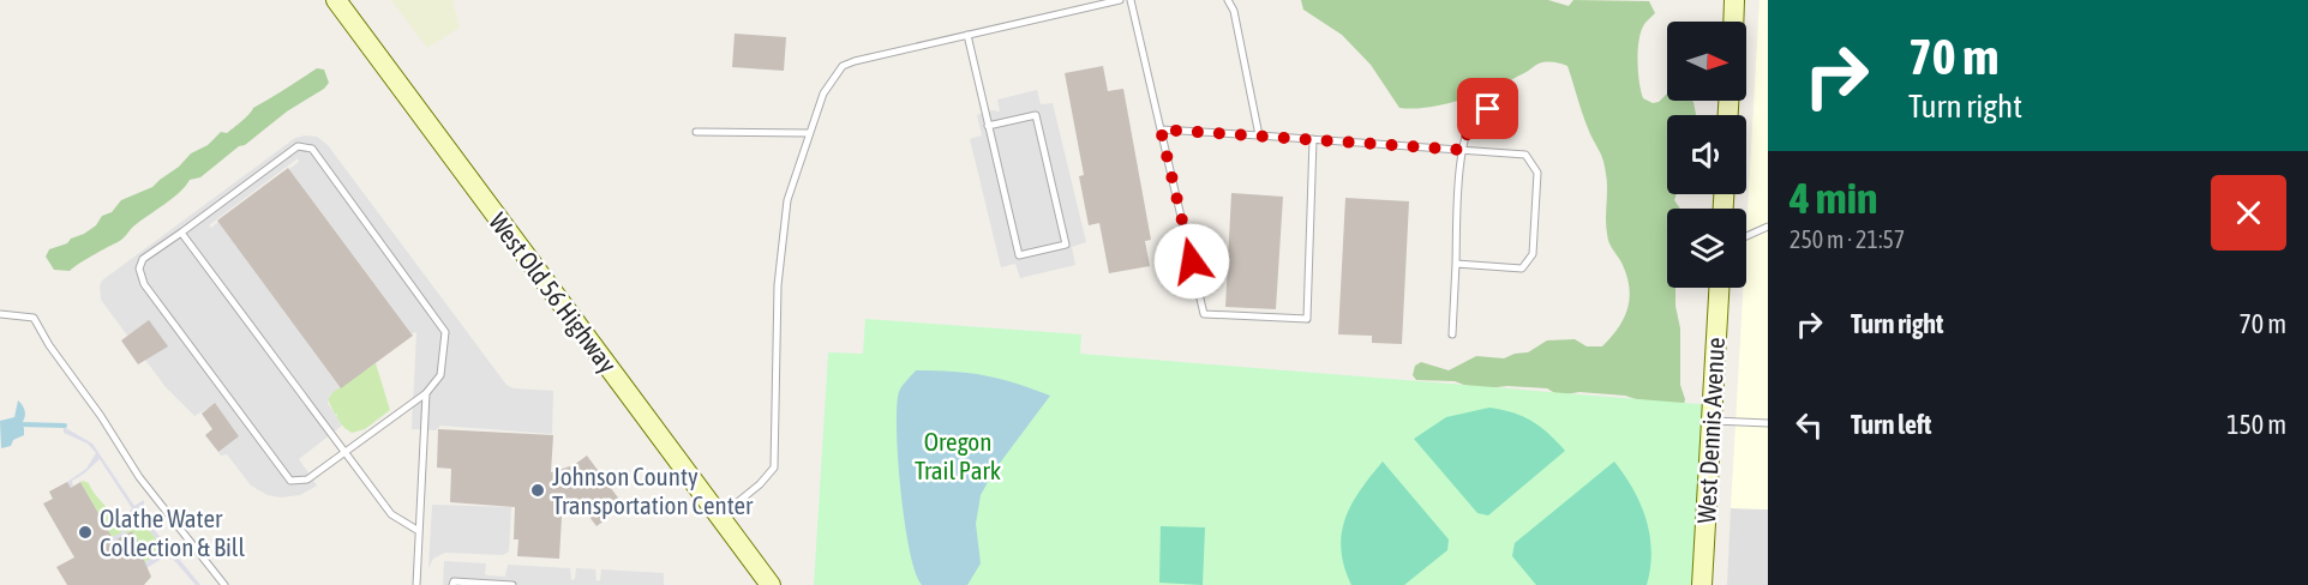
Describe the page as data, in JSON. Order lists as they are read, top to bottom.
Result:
{
  "streets": {
    "main road": ["West Old 56 Highway", "West Dennis Avenue"]
  },
  "parks": ["Oregon Trail Park"],
  "places": ["Johnson County Transportation Center", "Olathe Water Collection & Bill"],
  "north": "right",
  "page": {
    "turn": ["70 m", "Turn right"],
    "heading": ["4 min", "250 m · 21:57"],
    "list": [
      {
        "name": "Turn right",
        "value": "70 m"
      },
      {
        "name": "Turn left",
        "value": "150 m"
      }
    ]
  }
}
